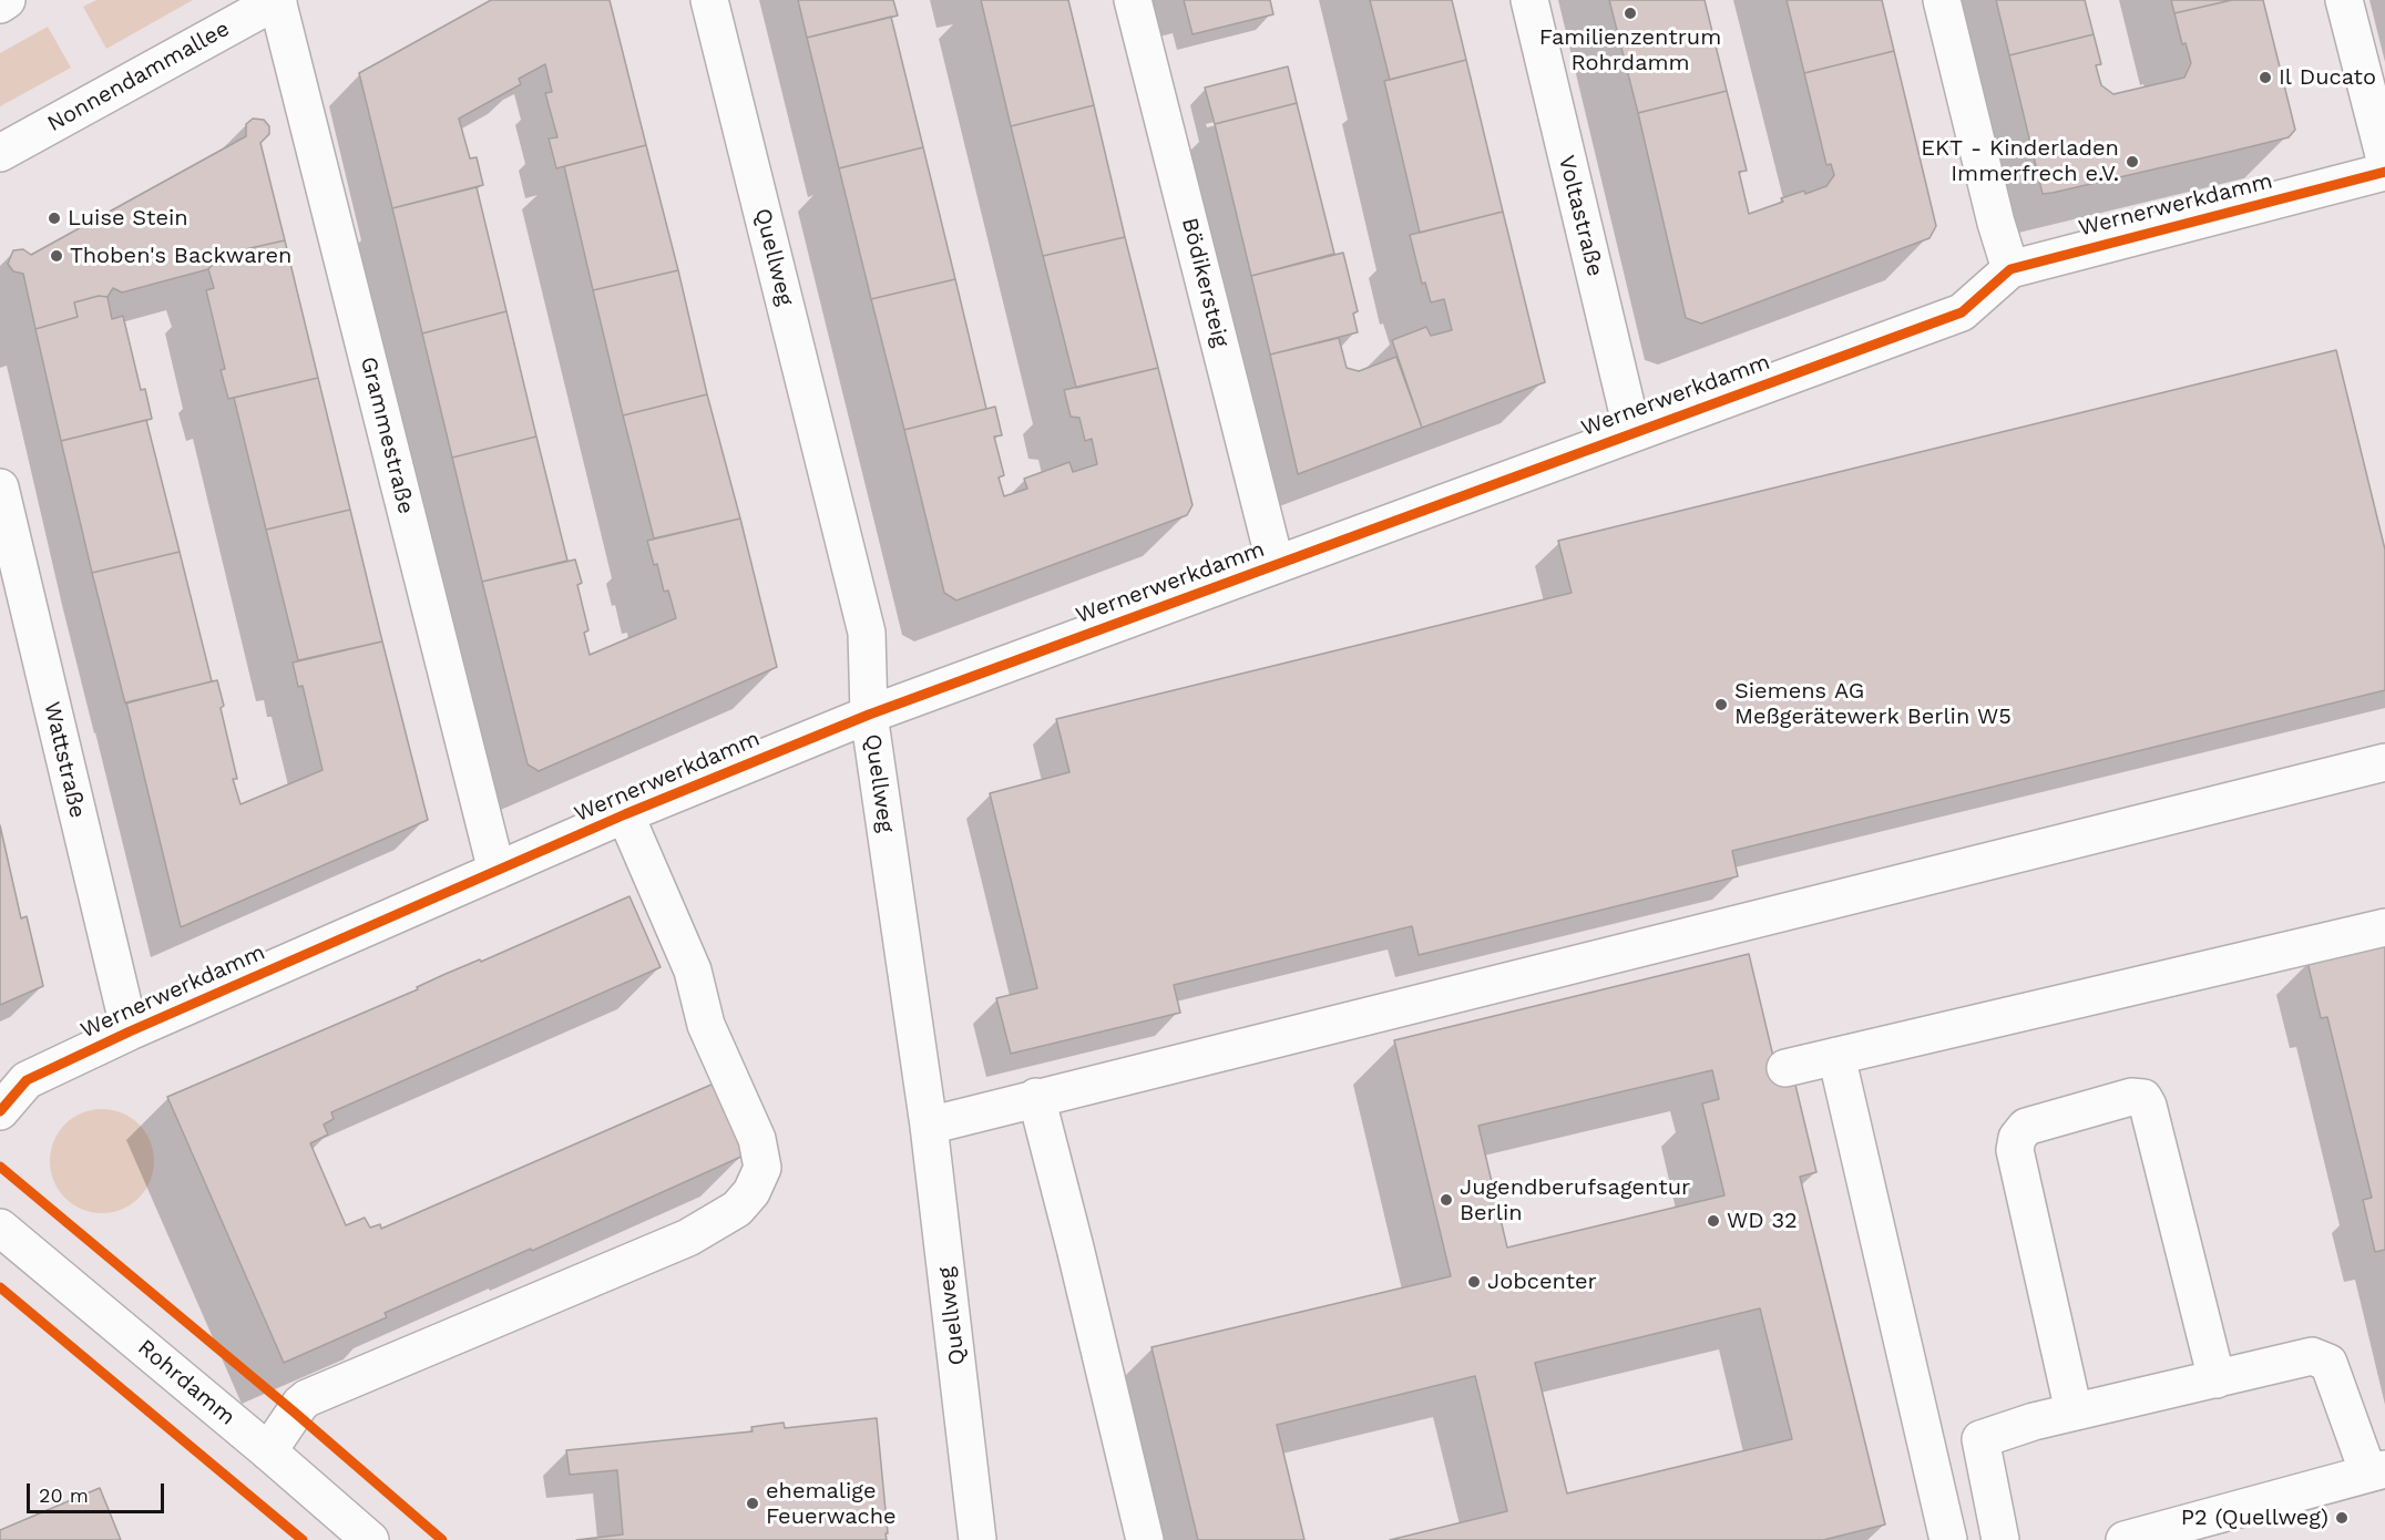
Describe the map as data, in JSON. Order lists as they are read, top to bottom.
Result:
{
  "streets": {
    "street": [
      "Nonnendammallee",
      "Wernerwerkdamm",
      "Voltastraße",
      "Quellweg",
      "Bödikersteig",
      "Grammestraße",
      "Wattstraße",
      "Rohrdamm"
    ]
  },
  "crossings": [
    ["Nonnendammallee", "Grammestraße"],
    ["Wernerwerkdamm", "Voltastraße"],
    ["Wernerwerkdamm", "Quellweg"],
    ["Wernerwerkdamm", "Bödikersteig"],
    ["Wernerwerkdamm", "Grammestraße"],
    ["Wernerwerkdamm", "Wattstraße"]
  ],
  "places": [
    "Familienzentrum Rohrdamm",
    "Il Ducato",
    "EKT - Kinderladen Immerfrech e.V.",
    "Luise Stein",
    "Thoben's Backwaren",
    "Siemens AG Meßgerätewerk Berlin W5",
    "Jugendberufsagentur Berlin",
    "WD 32",
    "Jobcenter",
    "ehemalige Feuerwache",
    "P2 (Quellweg)"
  ],
  "scale_bar": "20 m"
}
